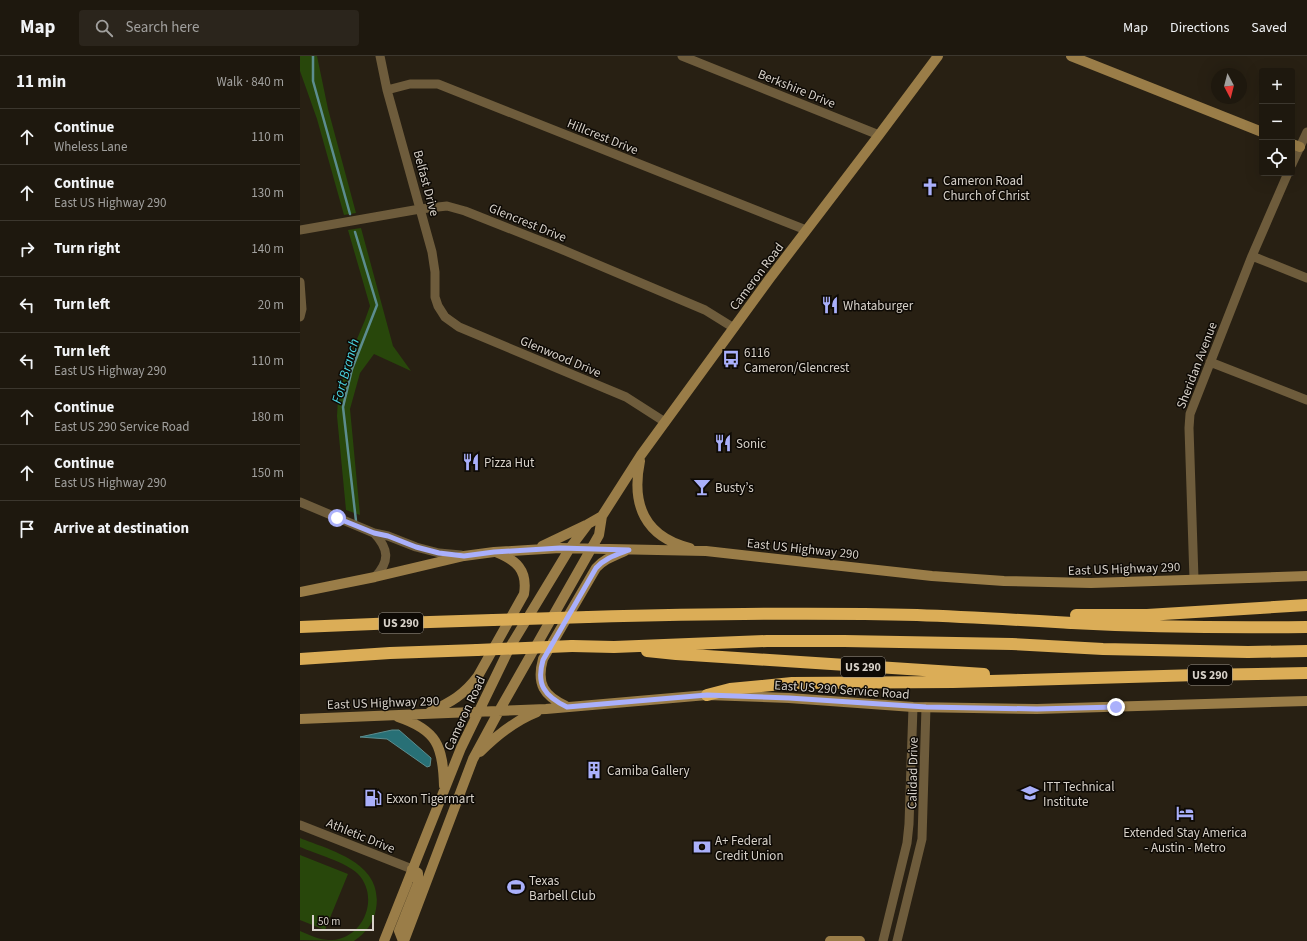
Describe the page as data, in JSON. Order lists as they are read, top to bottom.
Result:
{
  "streets": {
    "highway": ["US 290"],
    "main road": ["Cameron Road", "East US Highway 290", "East US 290 Service Road"],
    "street": [
      "Berkshire Drive",
      "Hillcrest Drive",
      "Belfast Drive",
      "Glencrest Drive",
      "Glenwood Drive",
      "Sheridan Avenue",
      "Calidad Drive",
      "Athletic Drive"
    ]
  },
  "crossings": [
    ["Berkshire Drive", "Cameron Road"],
    ["Hillcrest Drive", "Belfast Drive"],
    ["Hillcrest Drive", "Cameron Road"],
    ["Belfast Drive", "Glencrest Drive"],
    ["Belfast Drive", "Glenwood Drive"],
    ["Glencrest Drive", "Cameron Road"],
    ["Cameron Road", "Glenwood Drive"],
    ["Cameron Road", "East US Highway 290"],
    ["Cameron Road", "Athletic Drive"],
    ["Sheridan Avenue", "East US Highway 290"],
    ["East US Highway 290", "East US 290 Service Road"],
    ["East US 290 Service Road", "Calidad Drive"]
  ],
  "water": ["Fort Branch"],
  "places": {
    "church": ["Cameron Road Church of Christ"],
    "restaurant": ["Whataburger", "Sonic", "Pizza Hut"],
    "bus stop": ["6116 Cameron/Glencrest"],
    "bar": ["Busty’s"],
    "building": ["Camiba Gallery"],
    "school or university": ["ITT Technical Institute"],
    "fuel station": ["Exxon Tigermart"],
    "hotel": ["Extended Stay America - Austin - Metro"],
    "bank": ["A+ Federal Credit Union"],
    "sports": ["Texas Barbell Club"]
  },
  "scale_bar": "50 m",
  "north": "bottom",
  "page": {
    "header": "Map",
    "search": "Search here",
    "nav": ["Map", "Directions", "Saved"],
    "heading": ["11 min", "Walk · 840 m"],
    "map_buttons": ["+", "−"],
    "list": [
      ["Continue", "Wheless Lane", "110 m"],
      ["Continue", "East US Highway 290", "130 m"],
      ["Turn right", "140 m"],
      ["Turn left", "20 m"],
      ["Turn left", "East US Highway 290", "110 m"],
      ["Continue", "East US 290 Service Road", "180 m"],
      ["Continue", "East US Highway 290", "150 m"],
      "Arrive at destination"
    ],
    "scale": "50 m"
  }
}
